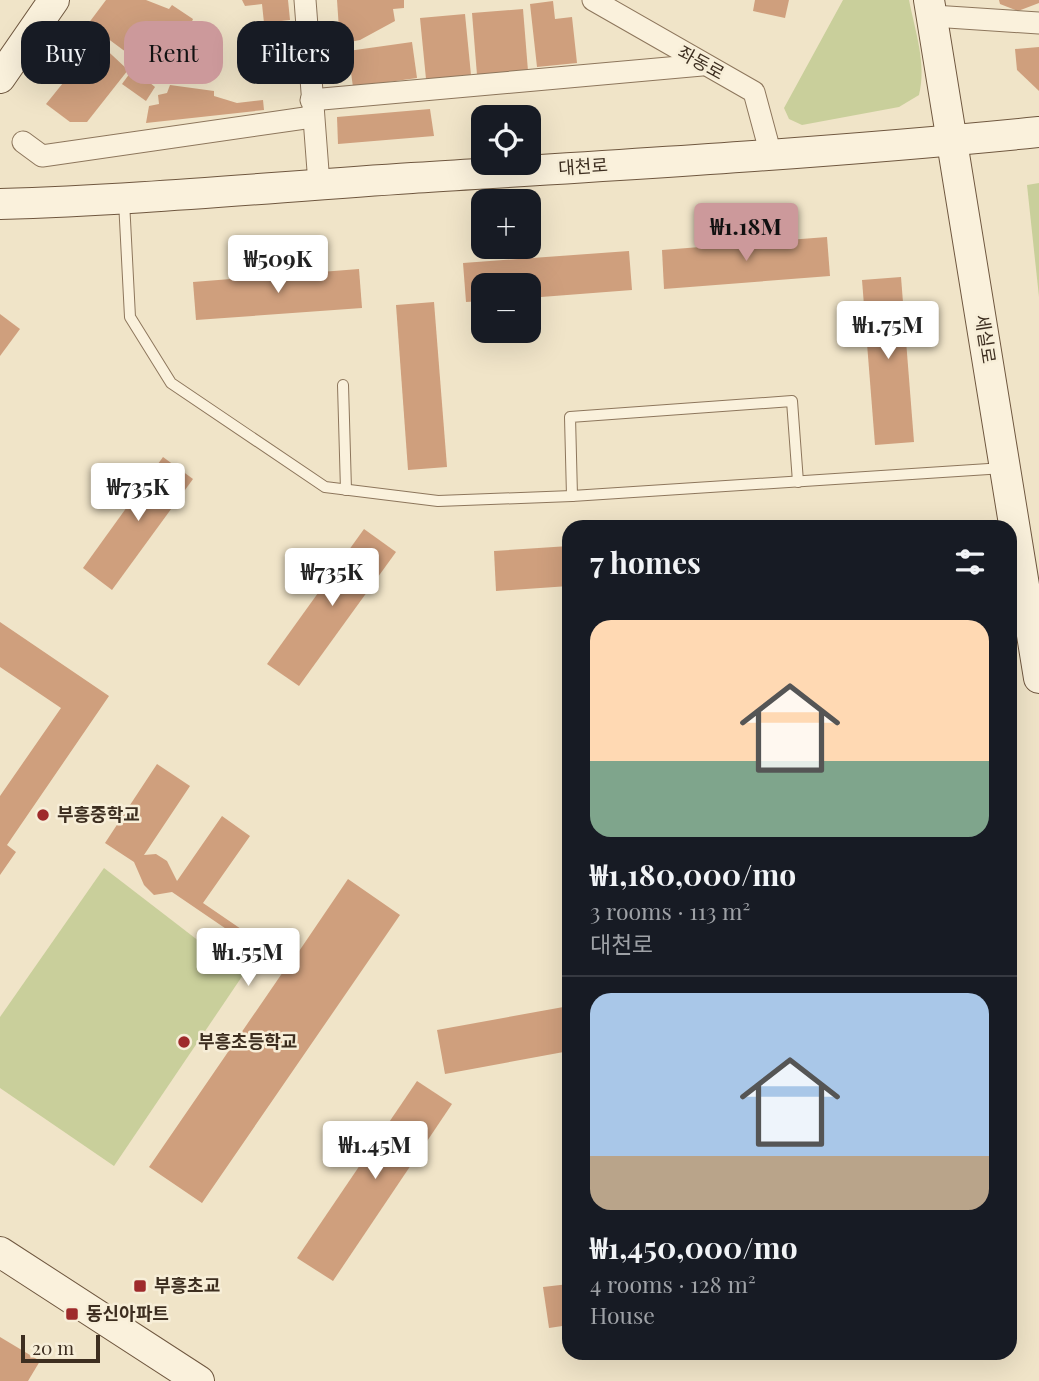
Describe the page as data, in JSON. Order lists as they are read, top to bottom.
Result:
{
  "streets": {
    "street": ["좌동로", "대천로", "세실로"]
  },
  "crossings": [
    ["좌동로", "대천로"],
    ["대천로", "세실로"]
  ],
  "places": {
    "other": ["부흥중학교", "부흥초등학교"],
    "transit": ["부흥초교", "동신아파트"]
  },
  "scale_bar": "20 m",
  "page": {
    "chip": ["Buy", "Rent", "Filters"],
    "map_buttons": ["+", "−"],
    "price": [
      "₩1.18M",
      "₩509K",
      "₩1.75M",
      "₩735K",
      "₩735K",
      "₩1.55M",
      "₩1.45M"
    ],
    "heading": "7 homes",
    "list": [
      {
        "name": "₩1,180,000/mo",
        "note": "3 rooms · 113 m² · 대천로"
      },
      {
        "name": "₩1,450,000/mo",
        "note": "4 rooms · 128 m² · House"
      }
    ],
    "scale": "20 m"
  }
}
